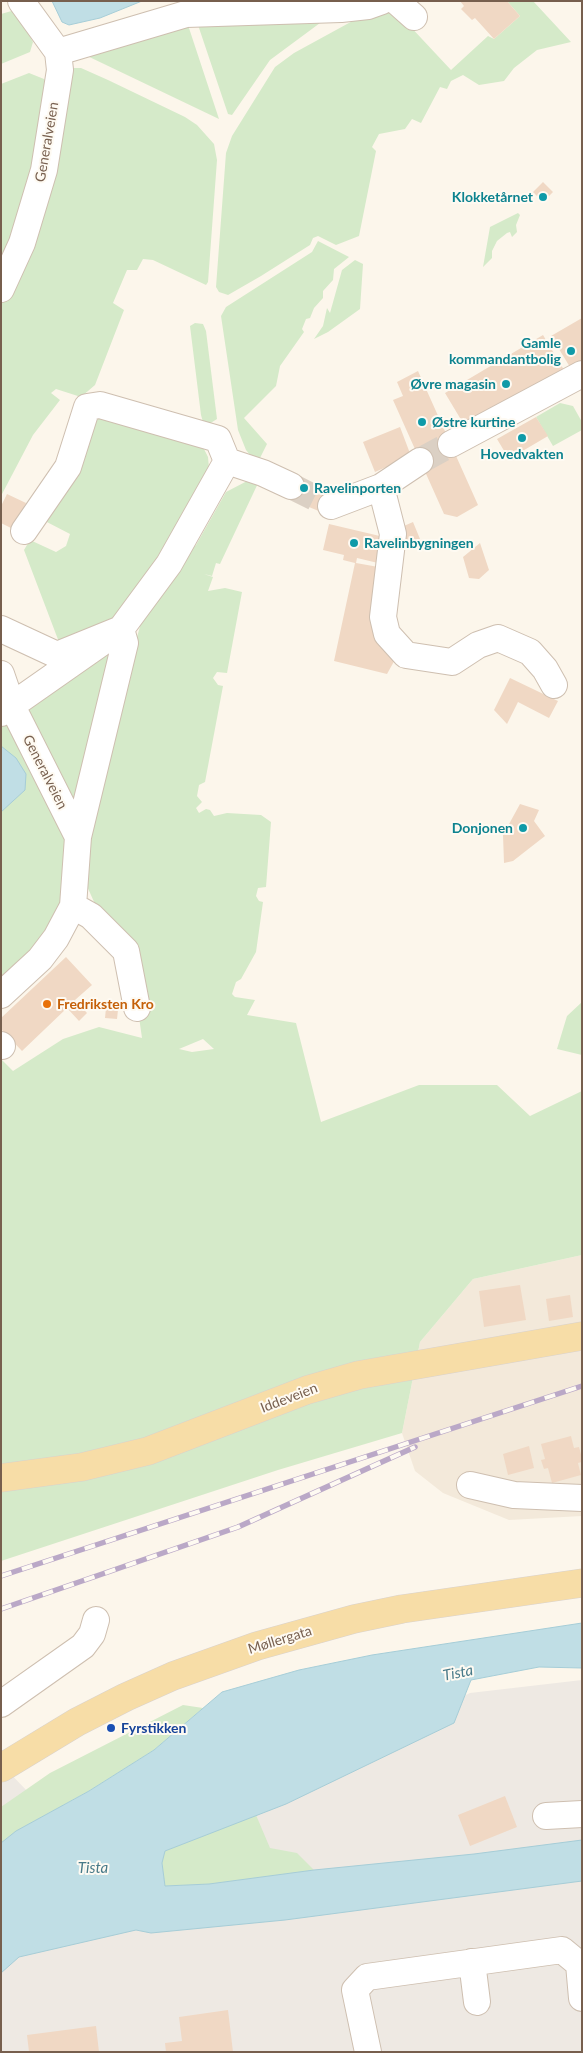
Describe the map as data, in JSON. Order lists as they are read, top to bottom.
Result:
{
  "streets": {
    "main road": ["Iddeveien", "Møllergata"],
    "street": ["Generalveien"]
  },
  "water": ["Tista"],
  "places": [
    "Klokketårnet",
    "Gamle kommandantbolig",
    "Øvre magasin",
    "Østre kurtine",
    "Hovedvakten",
    "Ravelinporten",
    "Ravelinbygningen",
    "Donjonen",
    "Fredriksten Kro",
    "Fyrstikken"
  ]
}
